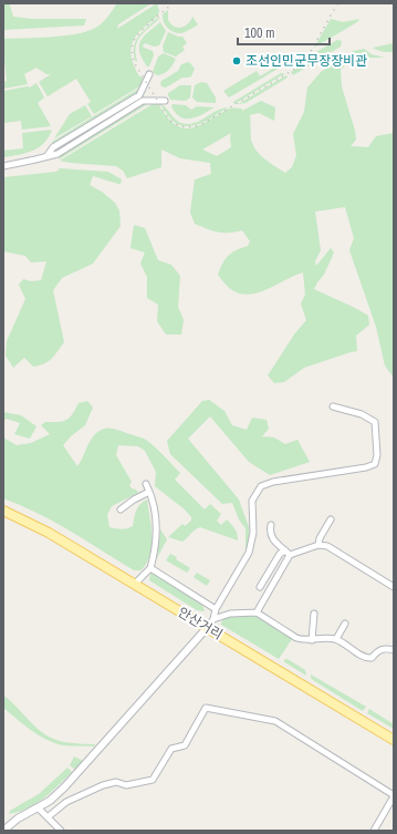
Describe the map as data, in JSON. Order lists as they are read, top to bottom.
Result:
{
  "streets": {
    "main road": ["안산거리"]
  },
  "places": ["조선인민군무장장비관"],
  "scale_bar": "100 m"
}
